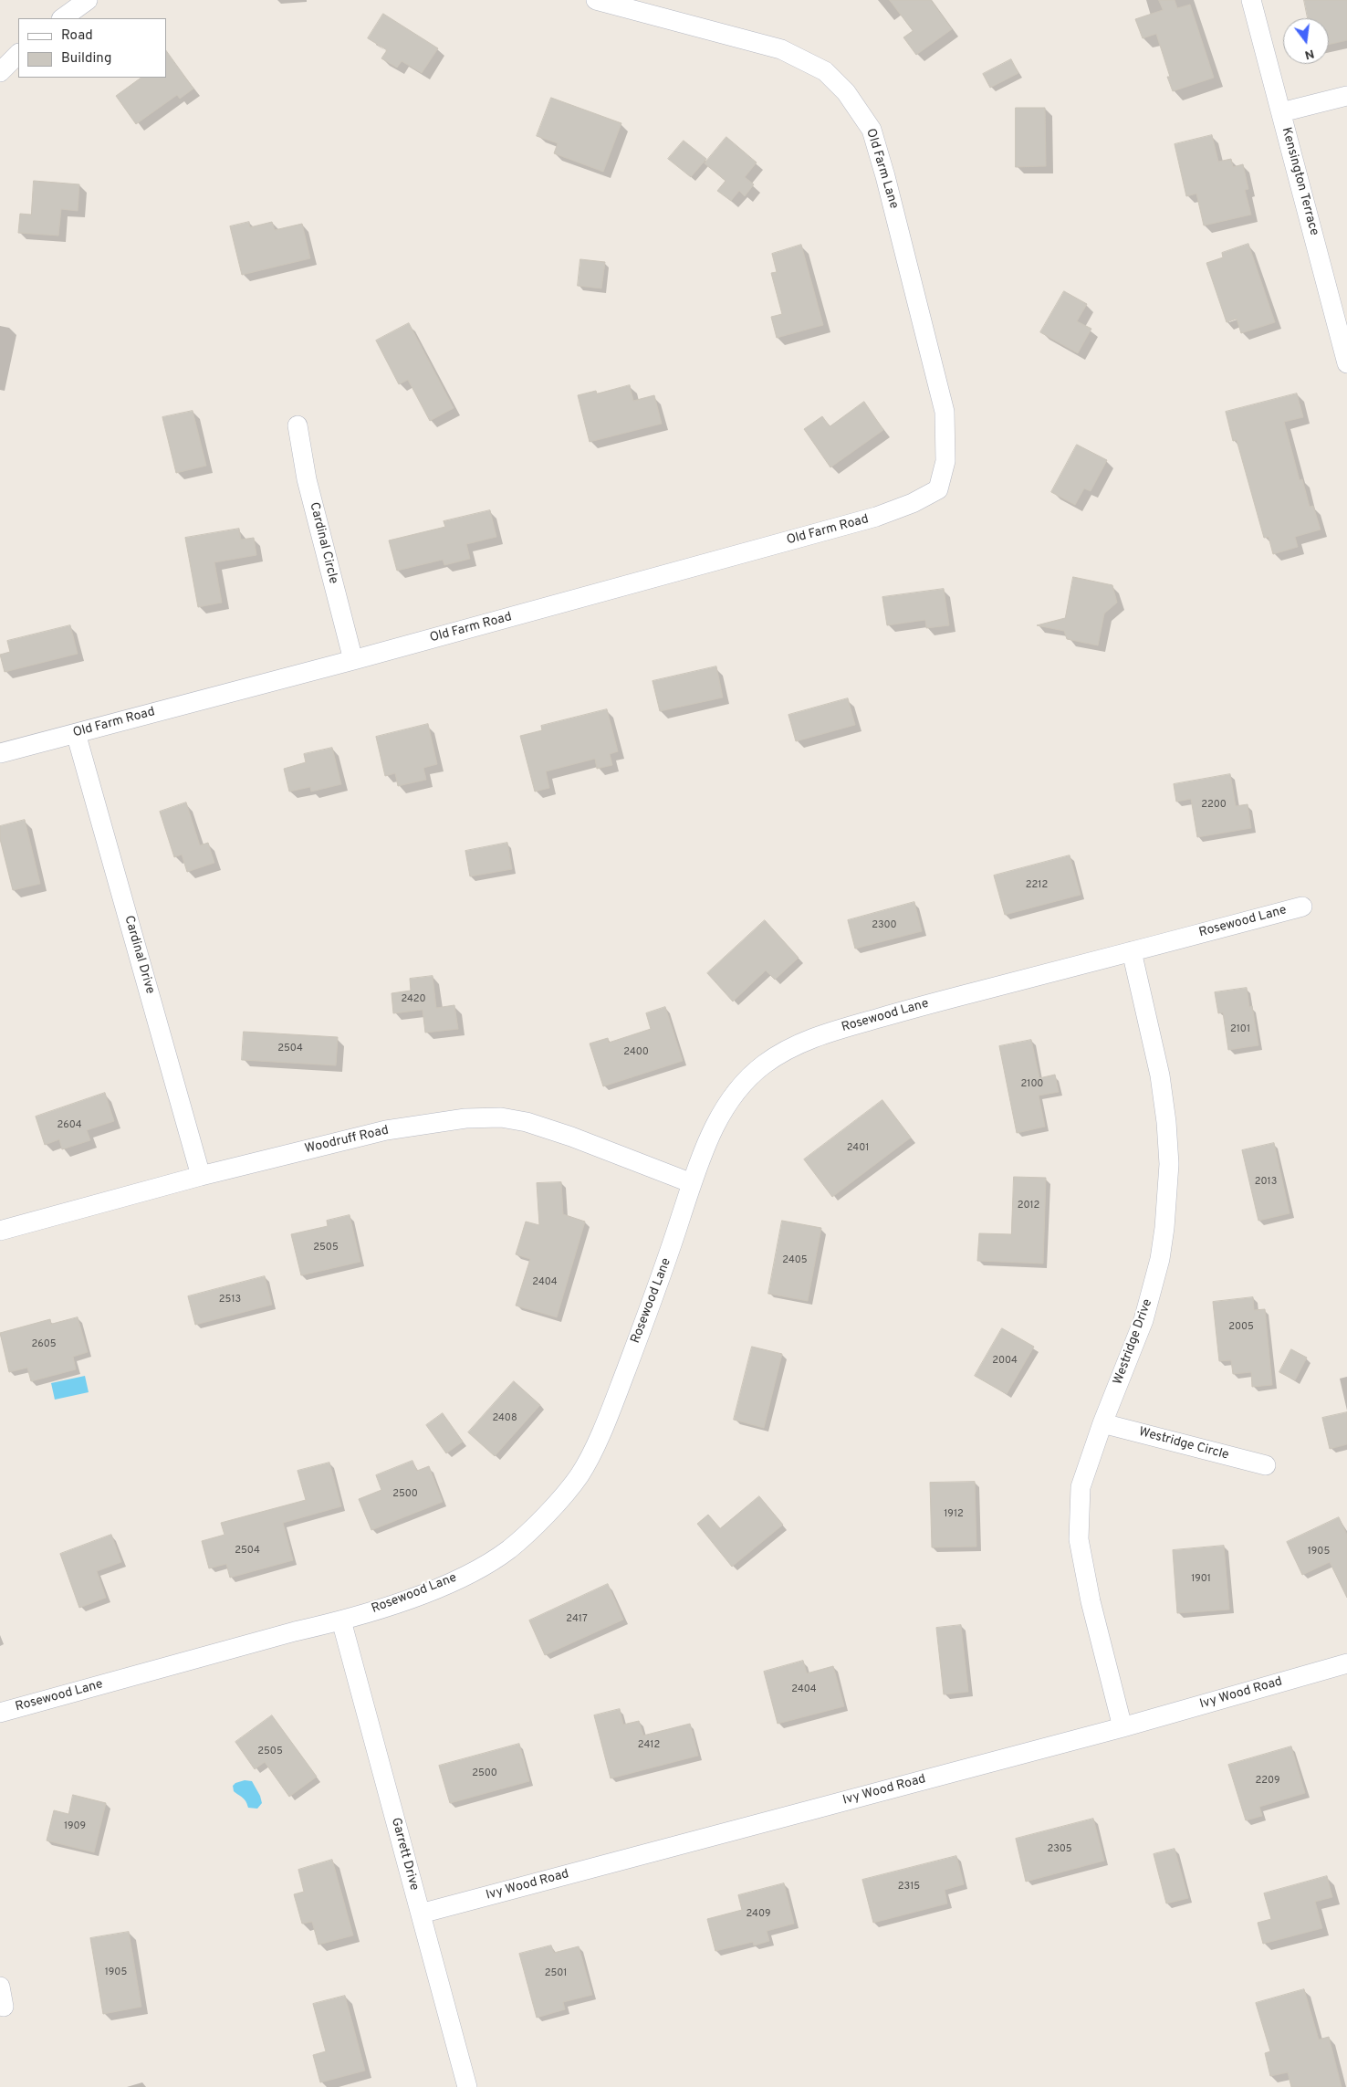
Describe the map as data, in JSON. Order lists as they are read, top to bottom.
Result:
{
  "streets": {
    "street": [
      "Old Farm Lane",
      "Kensington Terrace",
      "Old Farm Road",
      "Cardinal Circle",
      "Rosewood Lane",
      "Cardinal Drive",
      "Woodruff Road",
      "Westridge Drive",
      "Westridge Circle",
      "Ivy Wood Road",
      "Garrett Drive"
    ]
  },
  "crossings": [
    ["Old Farm Lane", "Old Farm Road"],
    ["Old Farm Road", "Cardinal Circle"],
    ["Old Farm Road", "Cardinal Drive"],
    ["Rosewood Lane", "Woodruff Road"],
    ["Rosewood Lane", "Westridge Drive"],
    ["Rosewood Lane", "Garrett Drive"],
    ["Cardinal Drive", "Woodruff Road"],
    ["Westridge Drive", "Westridge Circle"],
    ["Westridge Drive", "Ivy Wood Road"],
    ["Ivy Wood Road", "Garrett Drive"]
  ],
  "house_numbers": [
    "2200",
    "2212",
    "2300",
    "2420",
    "2101",
    "2504",
    "2400",
    "2100",
    "2604",
    "2401",
    "2013",
    "2012",
    "2505",
    "2405",
    "2404",
    "2513",
    "2005",
    "2605",
    "2004",
    "2408",
    "2500",
    "1912",
    "2504",
    "1905",
    "1901",
    "2417",
    "2404",
    "2412",
    "2505",
    "2500",
    "2209",
    "1909",
    "2305",
    "2315",
    "2409",
    "1905",
    "2501"
  ],
  "legend": ["Road", "Building"],
  "north": "bottom"
}
